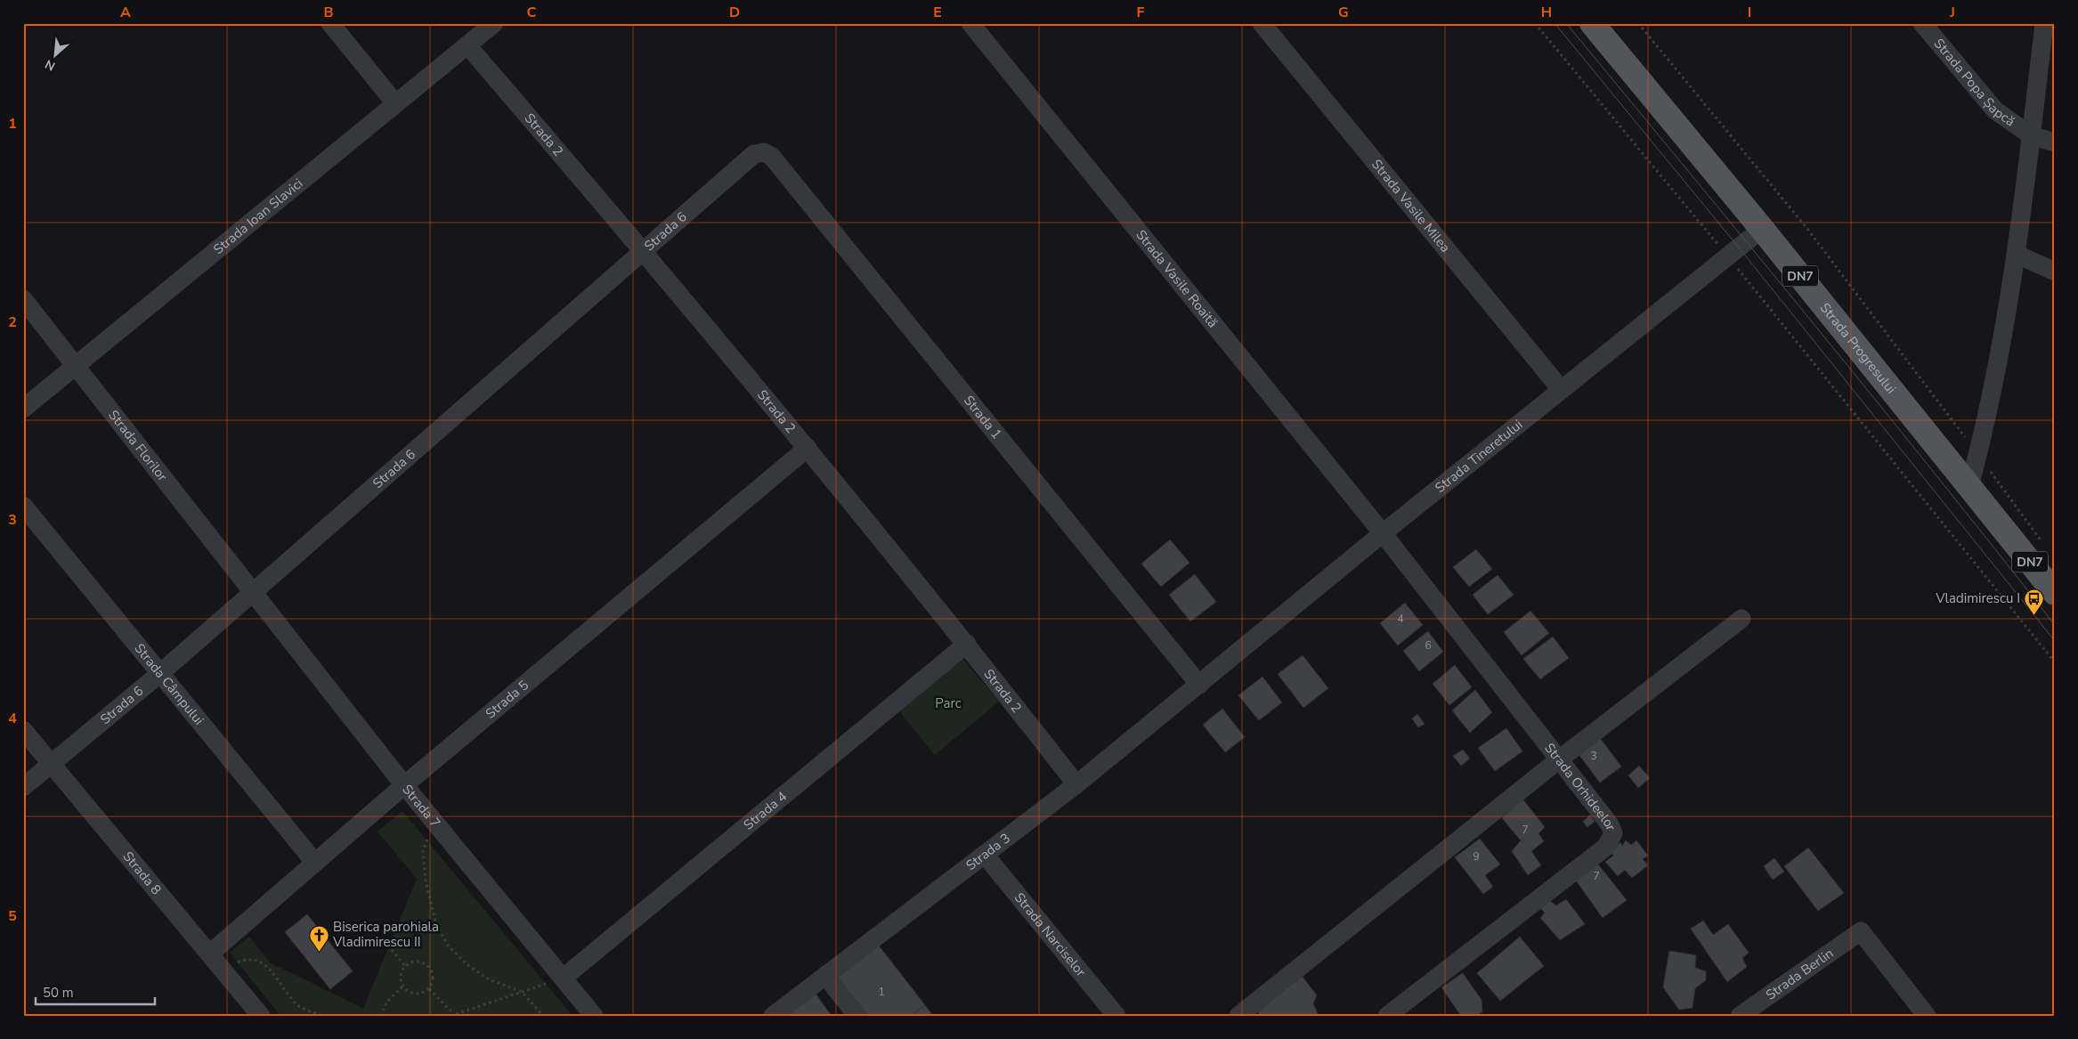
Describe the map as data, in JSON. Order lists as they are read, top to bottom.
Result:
{
  "streets": {
    "main road": ["DN7", "Strada Progresului"],
    "street": [
      "Strada Popa Șapcă",
      "Strada 2",
      "Strada Vasile Milea",
      "Strada Ioan Slavici",
      "Strada 6",
      "Strada Vasile Roaită",
      "Strada 1",
      "Strada Florilor",
      "Strada Tineretului",
      "Strada Câmpului",
      "Strada 5",
      "Strada Orhideelor",
      "Strada 7",
      "Strada 4",
      "Strada 3",
      "Strada 8",
      "Strada Narciselor",
      "Strada Berlin"
    ]
  },
  "crossings": [
    ["Strada 2", "Strada Ioan Slavici"],
    ["Strada 2", "Strada 6"],
    ["Strada 2", "Strada 5"],
    ["Strada 2", "Strada 4"],
    ["Strada 2", "Strada 3"],
    ["Strada Vasile Milea", "Strada Tineretului"],
    ["Strada Ioan Slavici", "Strada Florilor"],
    ["Strada 6", "Strada 1"],
    ["Strada 6", "Strada Florilor"],
    ["Strada 6", "Strada Câmpului"],
    ["Strada 6", "Strada 7"],
    ["Strada 6", "Strada 8"],
    ["Strada Vasile Roaită", "Strada Tineretului"],
    ["Strada Vasile Roaită", "Strada Orhideelor"],
    ["Strada Progresului", "Strada Tineretului"],
    ["Strada 1", "Strada Tineretului"],
    ["Strada 1", "Strada 3"],
    ["Strada Florilor", "Strada 7"],
    ["Strada Tineretului", "Strada Orhideelor"],
    ["Strada Tineretului", "Strada 3"],
    ["Strada Câmpului", "Strada 5"],
    ["Strada 5", "Strada 7"],
    ["Strada 5", "Strada 8"],
    ["Strada 7", "Strada 4"],
    ["Strada 3", "Strada Narciselor"]
  ],
  "parks": ["Parc"],
  "places": {
    "bus stop": ["Vladimirescu I"],
    "church": ["Biserica parohiala Vladimirescu II"]
  },
  "house_numbers": [
    "4",
    "6",
    "3",
    "7",
    "9",
    "7",
    "1"
  ],
  "scale_bar": "50 m",
  "north": "bottom left",
  "grid": {
    "columns": [
      "A",
      "B",
      "C",
      "D",
      "E",
      "F",
      "G",
      "H",
      "I",
      "J"
    ],
    "rows": [
      "1",
      "2",
      "3",
      "4",
      "5"
    ]
  }
}
